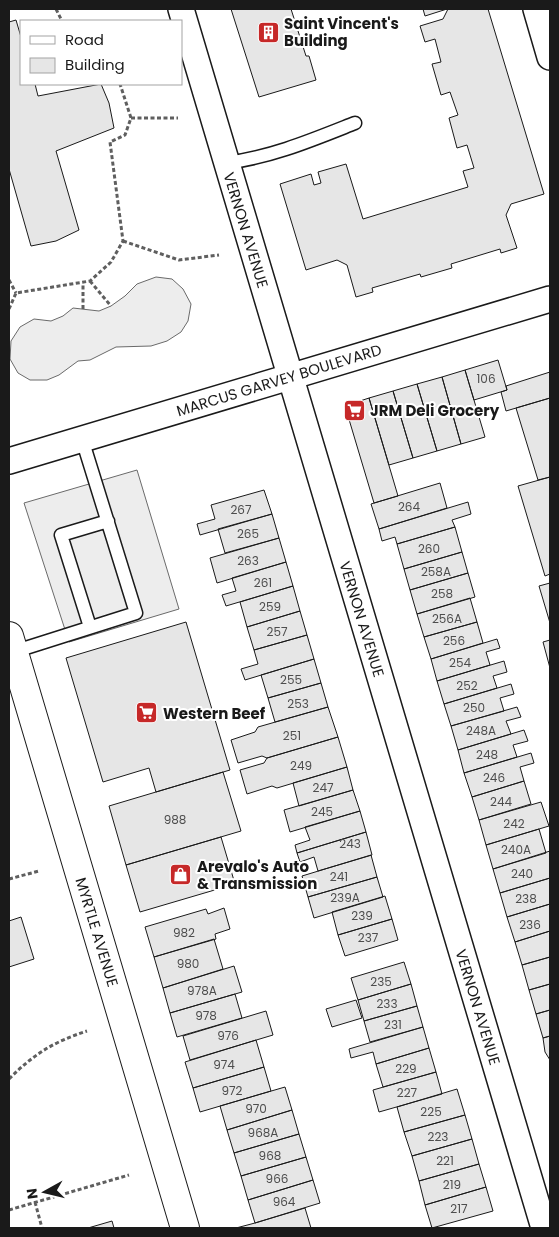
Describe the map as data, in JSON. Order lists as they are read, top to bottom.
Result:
{
  "streets": {
    "main road": ["MYRTLE AVENUE"],
    "street": ["VERNON AVENUE", "MARCUS GARVEY BOULEVARD"]
  },
  "crossings": [
    ["VERNON AVENUE", "MARCUS GARVEY BOULEVARD"]
  ],
  "places": {
    "building": ["Saint Vincent's Building"],
    "supermarket": ["JRM Deli Grocery", "Western Beef"],
    "shop": ["Arevalo's Auto & Transmission"]
  },
  "house_numbers": [
    "106",
    "264",
    "267",
    "265",
    "260",
    "263",
    "258A",
    "261",
    "258",
    "259",
    "256A",
    "257",
    "256",
    "254",
    "255",
    "252",
    "253",
    "250",
    "248A",
    "251",
    "248",
    "249",
    "246",
    "247",
    "244",
    "245",
    "988",
    "242",
    "243",
    "240A",
    "240",
    "241",
    "239A",
    "238",
    "239",
    "236",
    "982",
    "237",
    "980",
    "235",
    "978A",
    "233",
    "978",
    "231",
    "976",
    "974",
    "229",
    "972",
    "227",
    "970",
    "225",
    "968A",
    "223",
    "968",
    "221",
    "966",
    "219",
    "964",
    "217"
  ],
  "legend": ["Road", "Building"],
  "north": "left"
}
